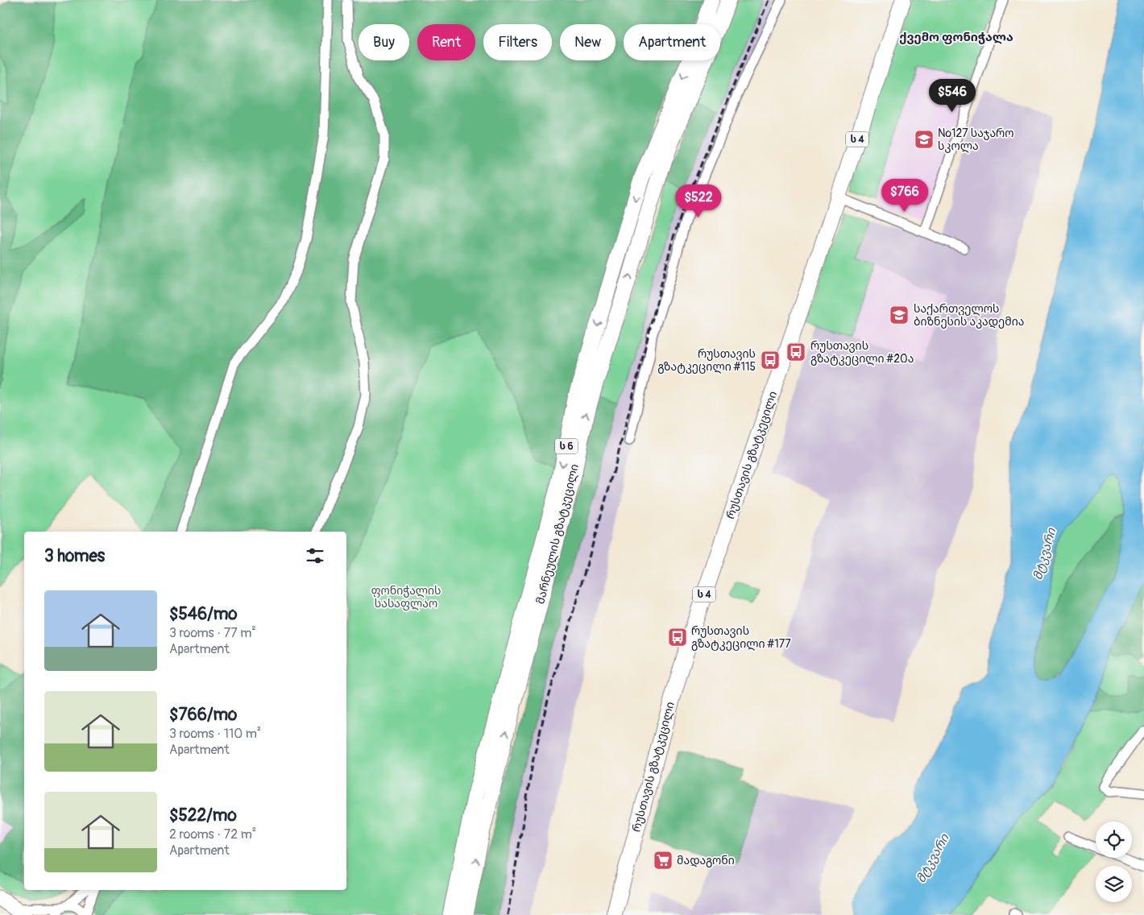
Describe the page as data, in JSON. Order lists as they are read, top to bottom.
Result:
{
  "streets": {
    "highway": [
      "ს 4",
      "ს 6",
      "რუსთავის გზატკეცილი",
      "მარნეულის გზატკეცილი"
    ]
  },
  "districts": ["ქვემო ფონიჭალა"],
  "water": ["მტკვარი"],
  "parks": ["ფონიჭალის სასაფლაო"],
  "places": {
    "school or university": ["№127 საჯარო სკოლა", "საქართველოს ბიზნესის აკადემია"],
    "bus stop": ["რუსთავის გზატკეცილი #20ა", "რუსთავის გზატკეცილი #115", "რუსთავის გზატკეცილი #177"],
    "supermarket": ["მადაგონი"]
  },
  "page": {
    "chip": [
      "Buy",
      "Rent",
      "Filters",
      "New",
      "Apartment"
    ],
    "price": ["$546", "$766", "$522"],
    "heading": "3 homes",
    "list": [
      {
        "name": "$546/mo",
        "note": "3 rooms · 77 m² · Apartment"
      },
      {
        "name": "$766/mo",
        "note": "3 rooms · 110 m² · Apartment"
      },
      {
        "name": "$522/mo",
        "note": "2 rooms · 72 m² · Apartment"
      }
    ]
  }
}
